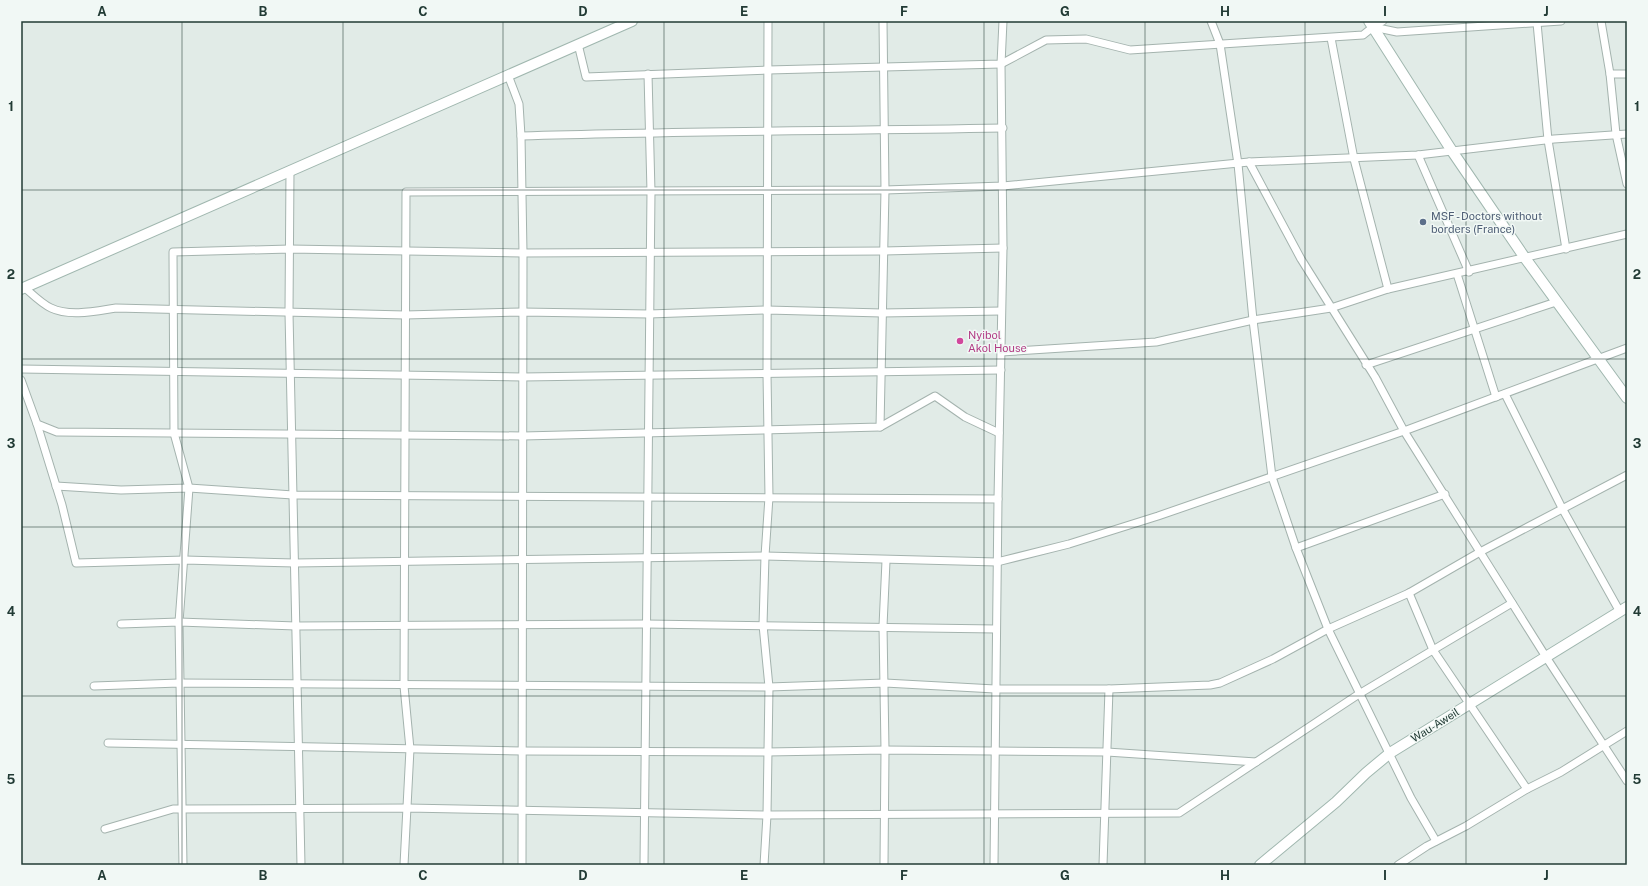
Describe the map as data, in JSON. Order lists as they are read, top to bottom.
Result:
{
  "streets": {
    "street": ["Wau-Aweil"]
  },
  "places": ["MSF - Doctors without borders (France)", "Nyibol Akol House"],
  "grid": {
    "columns": [
      "A",
      "B",
      "C",
      "D",
      "E",
      "F",
      "G",
      "H",
      "I",
      "J"
    ],
    "rows": [
      "1",
      "2",
      "3",
      "4",
      "5"
    ]
  }
}
